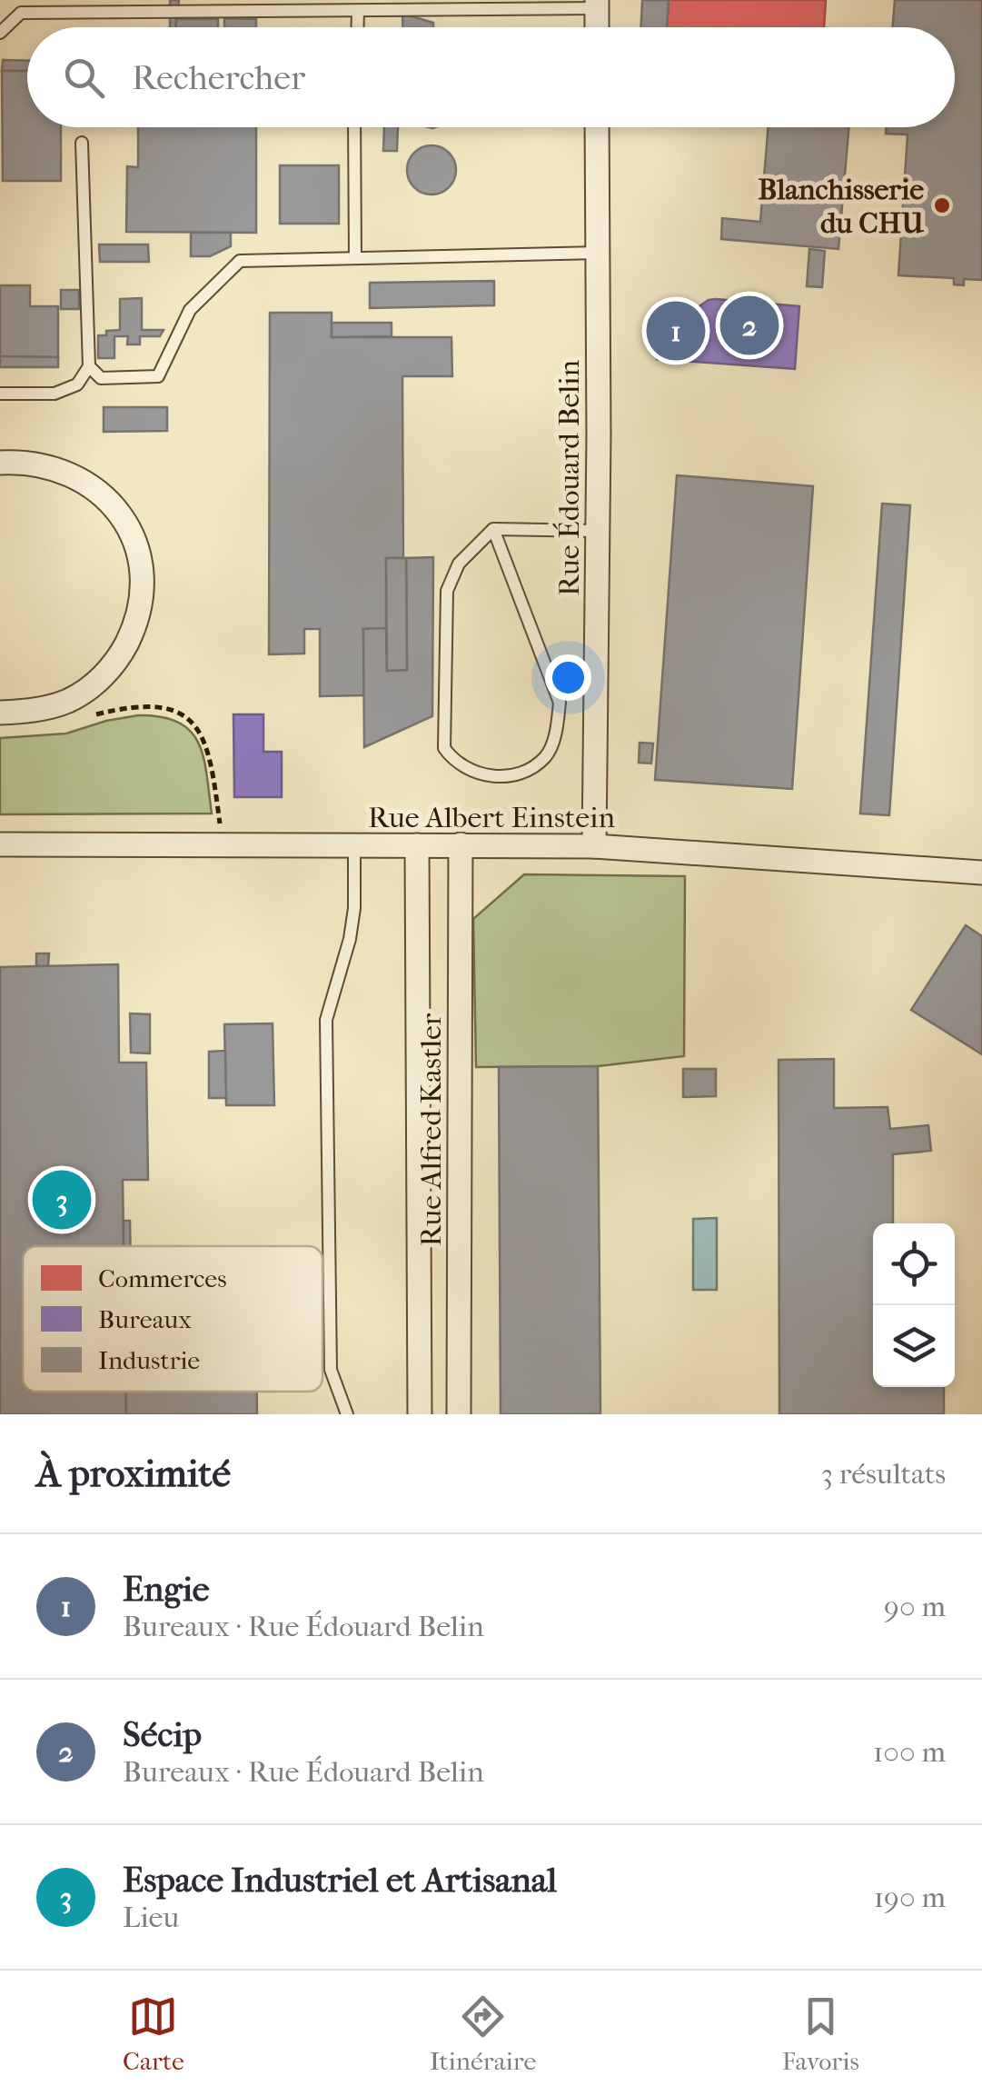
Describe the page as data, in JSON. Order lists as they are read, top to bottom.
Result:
{
  "streets": {
    "street": ["Rue Édouard Belin", "Rue Albert Einstein", "Rue Alfred Kastler"]
  },
  "crossings": [
    ["Rue Édouard Belin", "Rue Albert Einstein"],
    ["Rue Albert Einstein", "Rue Alfred Kastler"]
  ],
  "places": ["Blanchisserie du CHU"],
  "legend": ["Commerces", "Bureaux", "Industrie"],
  "page": {
    "search": "Rechercher",
    "pins": ["2", "1", "3"],
    "heading": ["À proximité", "3 résultats"],
    "list": [
      {
        "mark": "1",
        "name": "Engie",
        "note": "Bureaux · Rue Édouard Belin",
        "value": "90 m"
      },
      {
        "mark": "2",
        "name": "Sécip",
        "note": "Bureaux · Rue Édouard Belin",
        "value": "100 m"
      },
      {
        "mark": "3",
        "name": "Espace Industriel et Artisanal",
        "note": "Lieu",
        "value": "190 m"
      }
    ],
    "nav": ["Carte", "Itinéraire", "Favoris"]
  }
}
